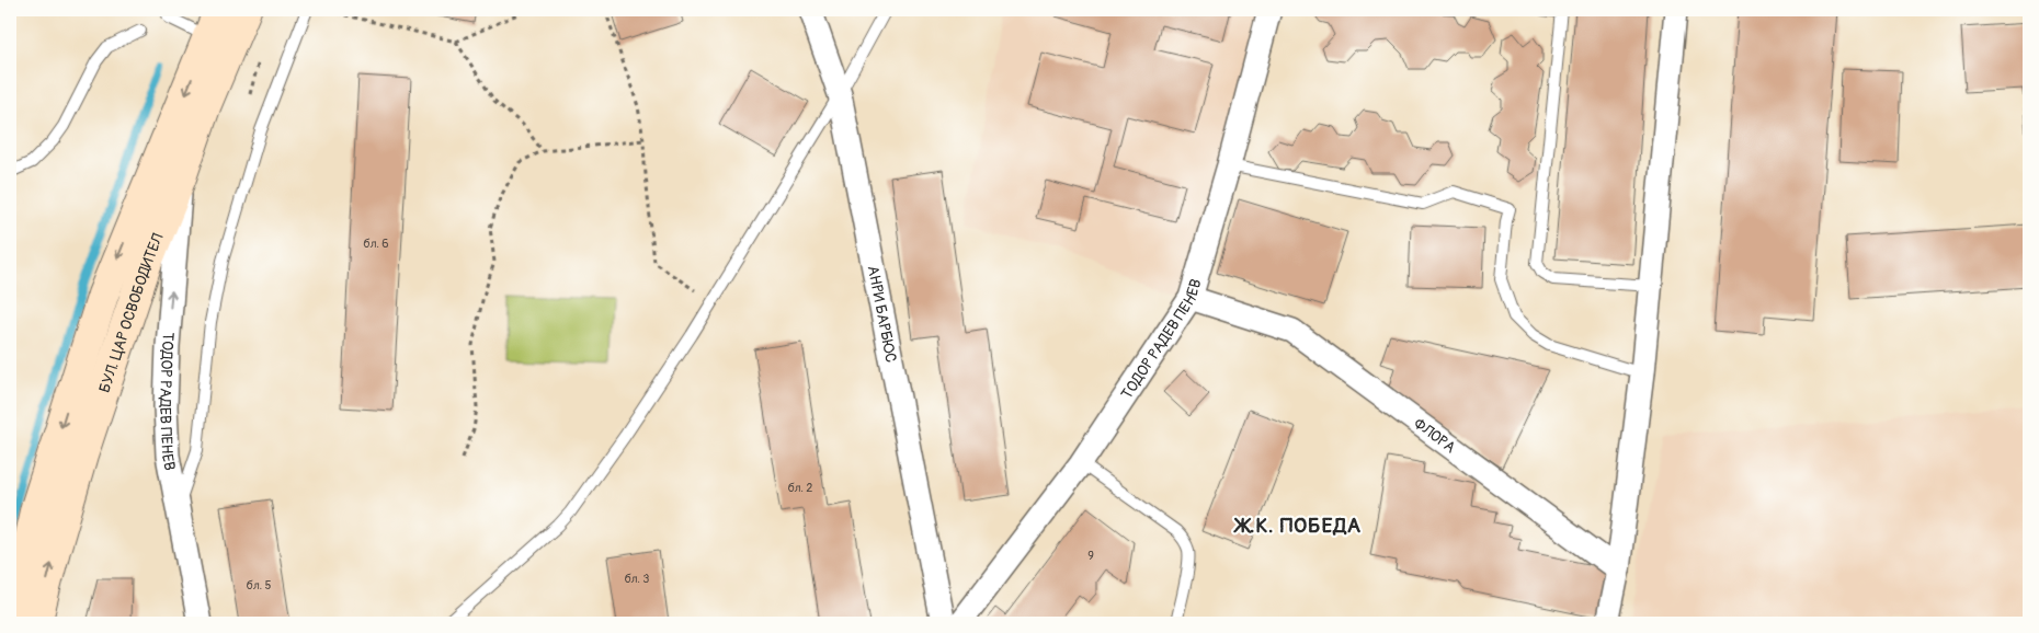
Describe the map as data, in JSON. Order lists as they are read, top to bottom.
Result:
{
  "streets": {
    "main road": ["БУЛ. ЦАР ОСВОБОДИТЕЛ"],
    "street": ["АНРИ БАРБЮС", "ТОДОР РАДЕВ ПЕНЕВ", "ФЛОРА"]
  },
  "crossings": [
    ["БУЛ. ЦАР ОСВОБОДИТЕЛ", "ТОДОР РАДЕВ ПЕНЕВ"],
    ["ТОДОР РАДЕВ ПЕНЕВ", "ФЛОРА"]
  ],
  "districts": ["Ж.К. ПОБЕДА"],
  "house_numbers": [
    "бл. 6",
    "бл. 2",
    "9",
    "бл. 3",
    "бл. 5"
  ]
}
